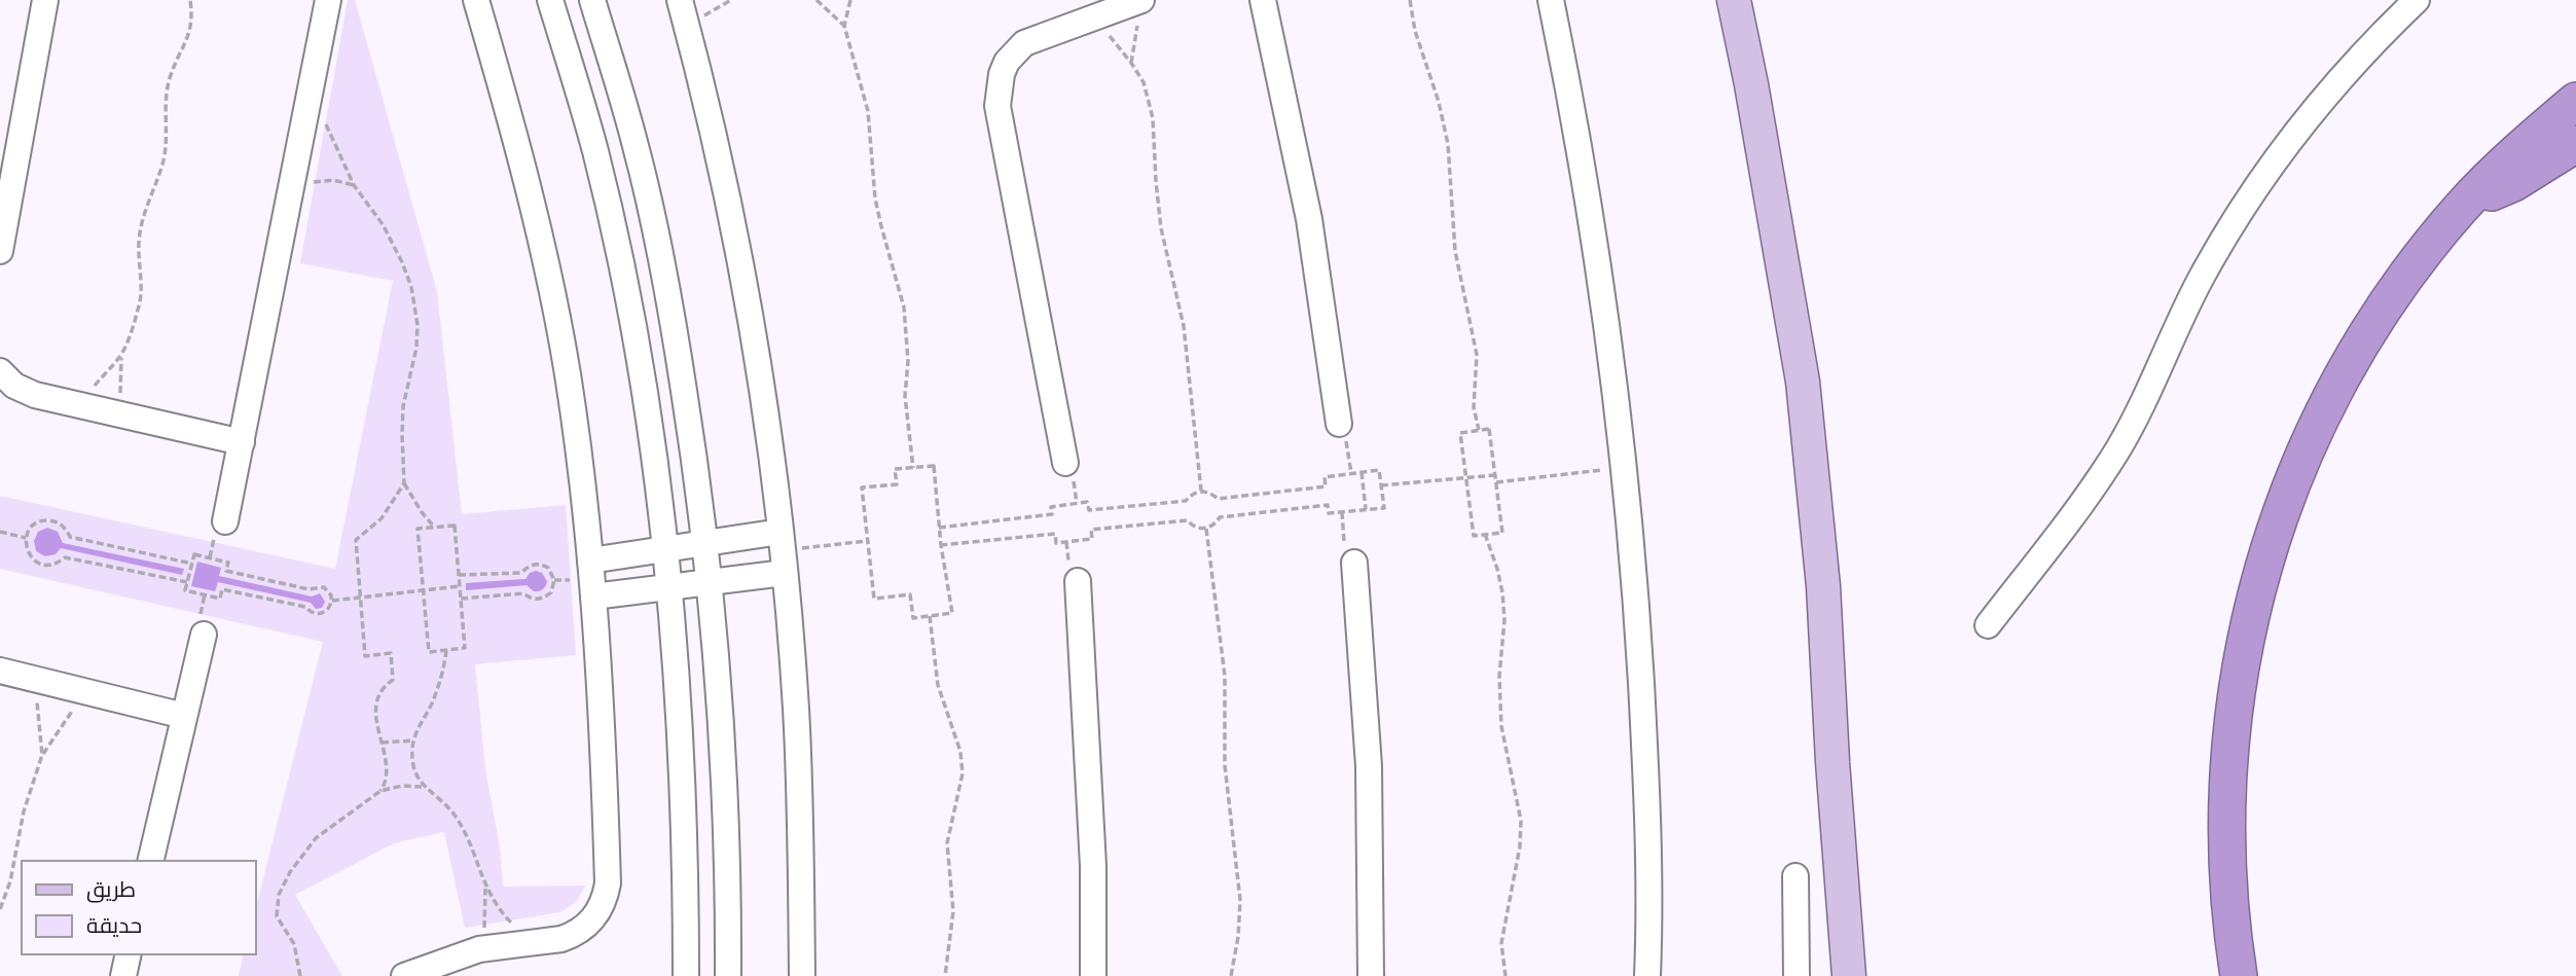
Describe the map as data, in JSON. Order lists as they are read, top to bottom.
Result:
{
  "legend": ["طريق", "حديقة"]
}
